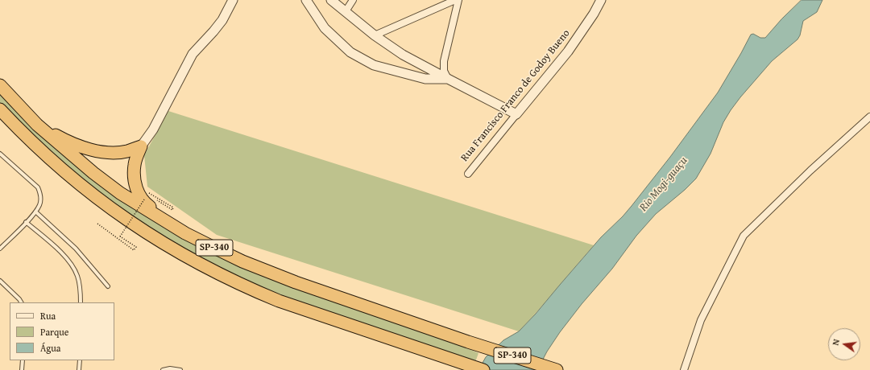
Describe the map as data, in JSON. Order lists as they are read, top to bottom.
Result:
{
  "streets": {
    "highway": ["SP-340"],
    "street": ["Rua Francisco Franco de Godoy Bueno"]
  },
  "water": ["Rio Mogi-guaçu"],
  "legend": ["Rua", "Parque", "Água"],
  "north": "left"
}
